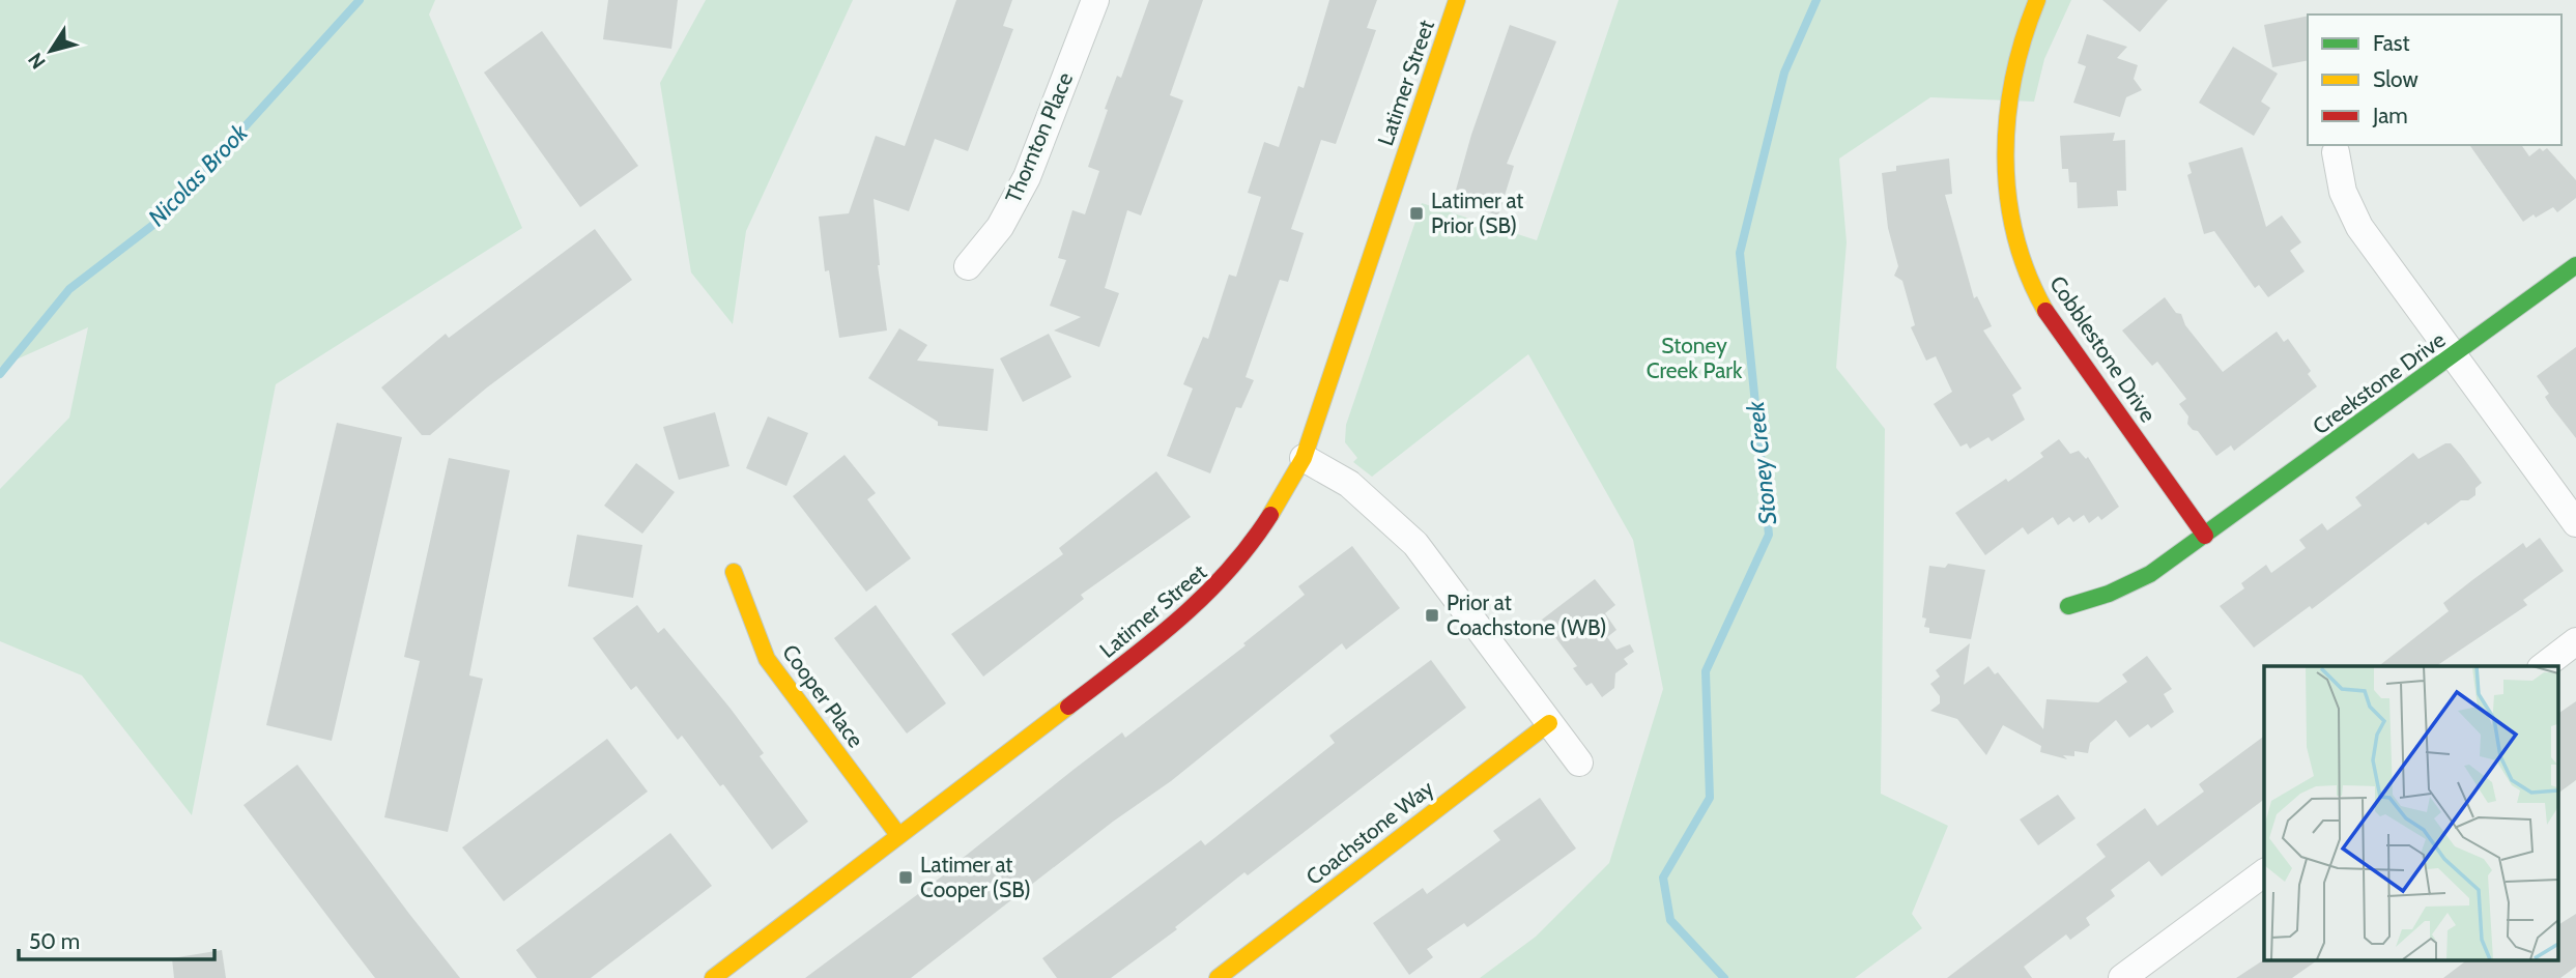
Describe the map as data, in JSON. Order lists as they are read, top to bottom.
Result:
{
  "streets": {
    "street": [
      "Latimer Street",
      "Thornton Place",
      "Cobblestone Drive",
      "Creekstone Drive",
      "Cooper Place",
      "Coachstone Way"
    ]
  },
  "crossings": [
    ["Latimer Street", "Cooper Place"],
    ["Cobblestone Drive", "Creekstone Drive"]
  ],
  "water": ["Nicolas Brook", "Stoney Creek"],
  "parks": ["Stoney Creek Park"],
  "places": {
    "transit": ["Latimer at Prior (SB)", "Prior at Coachstone (WB)", "Latimer at Cooper (SB)"]
  },
  "legend": ["Fast", "Slow", "Jam"],
  "scale_bar": "50 m",
  "north": "bottom left"
}
